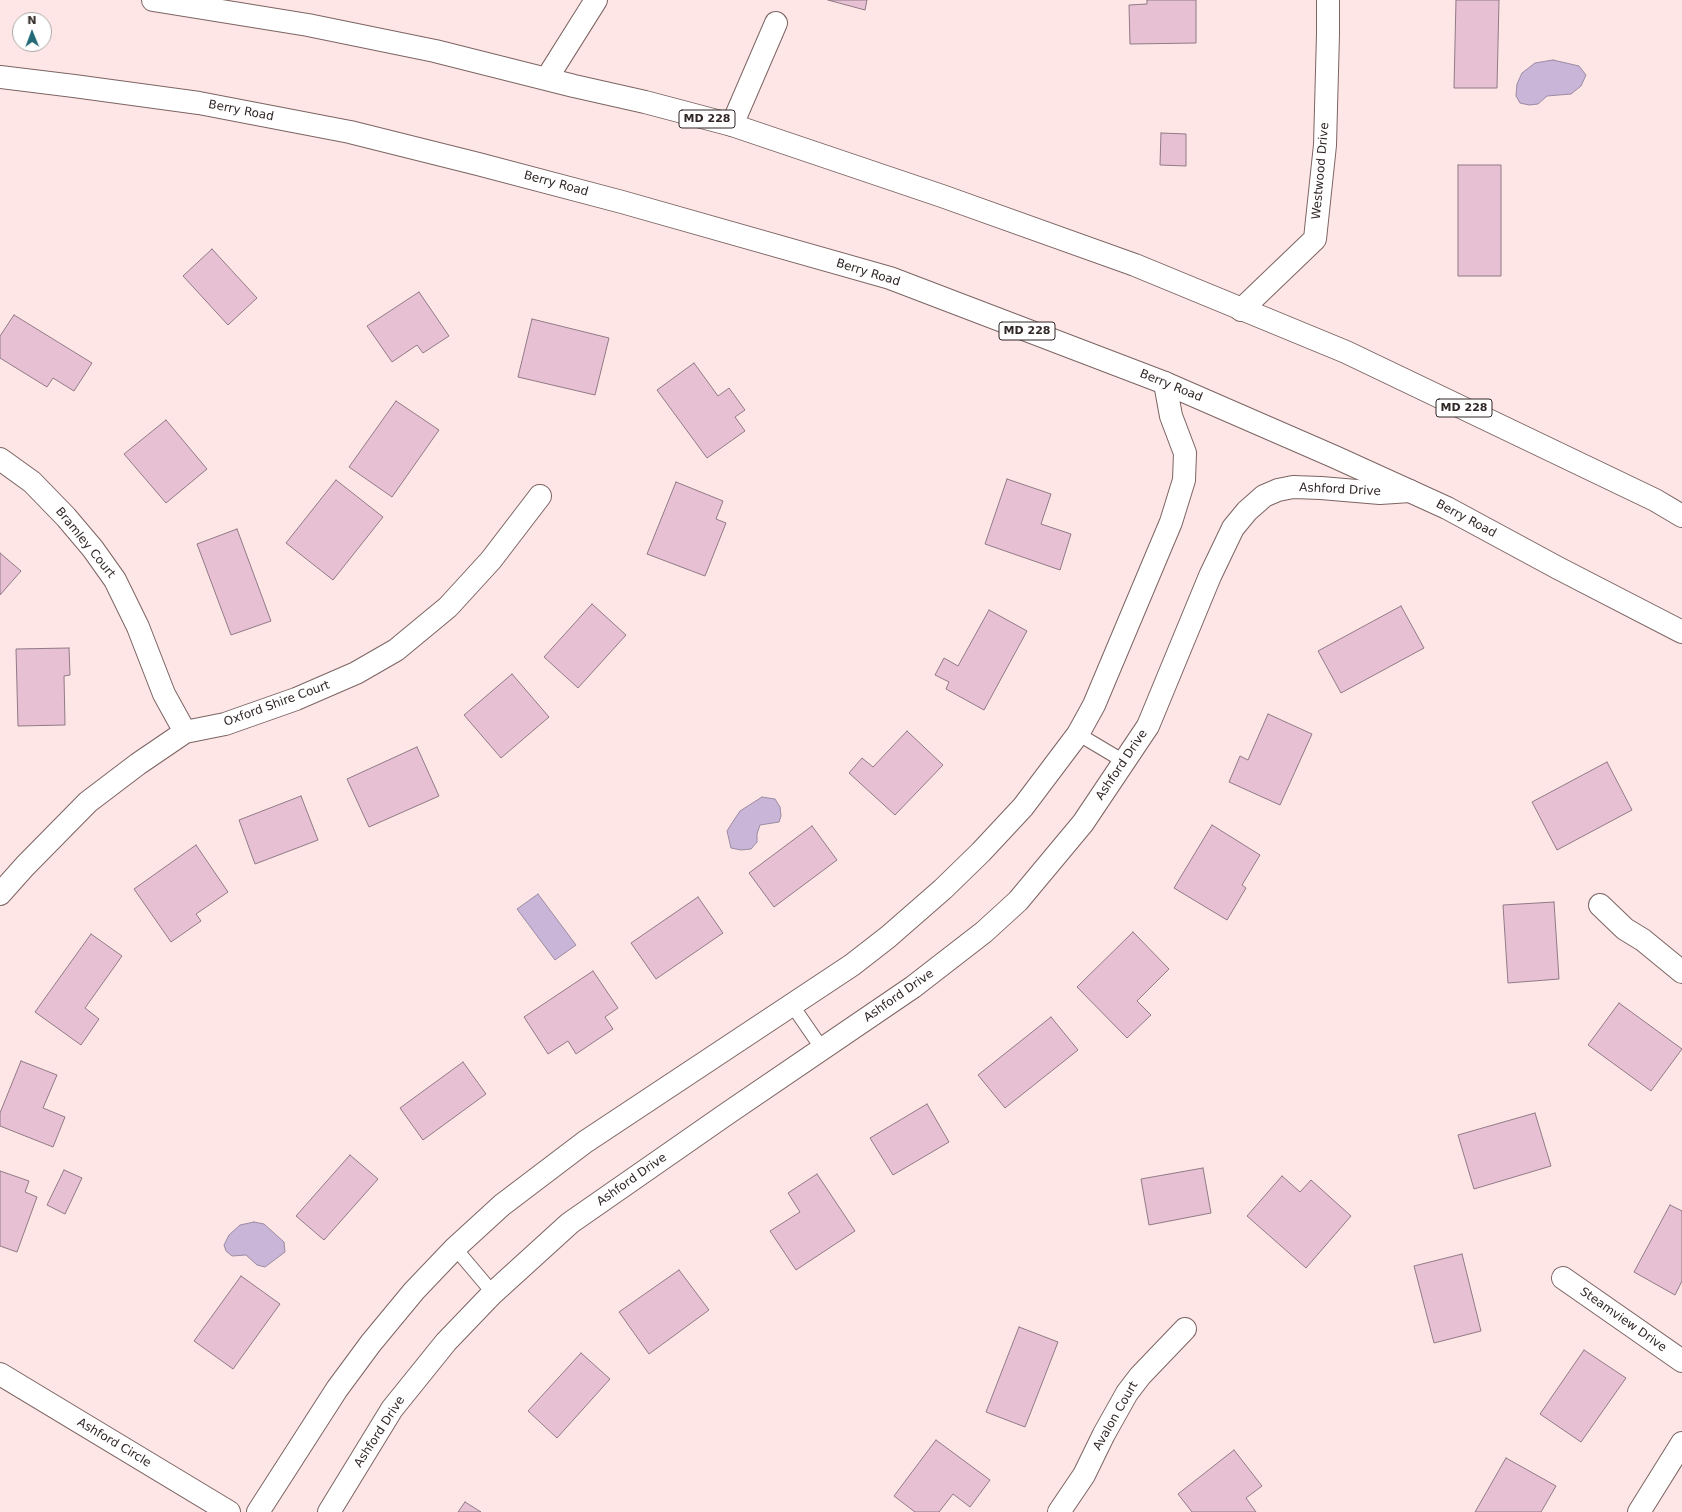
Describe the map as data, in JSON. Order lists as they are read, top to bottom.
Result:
{
  "streets": {
    "main road": [
      "Berry Road",
      "MD 228",
      "Westwood Drive",
      "Ashford Drive",
      "Bramley Court",
      "Oxford Shire Court",
      "Steamview Drive",
      "Avalon Court",
      "Ashford Circle"
    ]
  },
  "crossings": [
    ["Berry Road", "Ashford Drive"],
    ["MD 228", "Westwood Drive"],
    ["Bramley Court", "Oxford Shire Court"]
  ],
  "north": "top"
}
